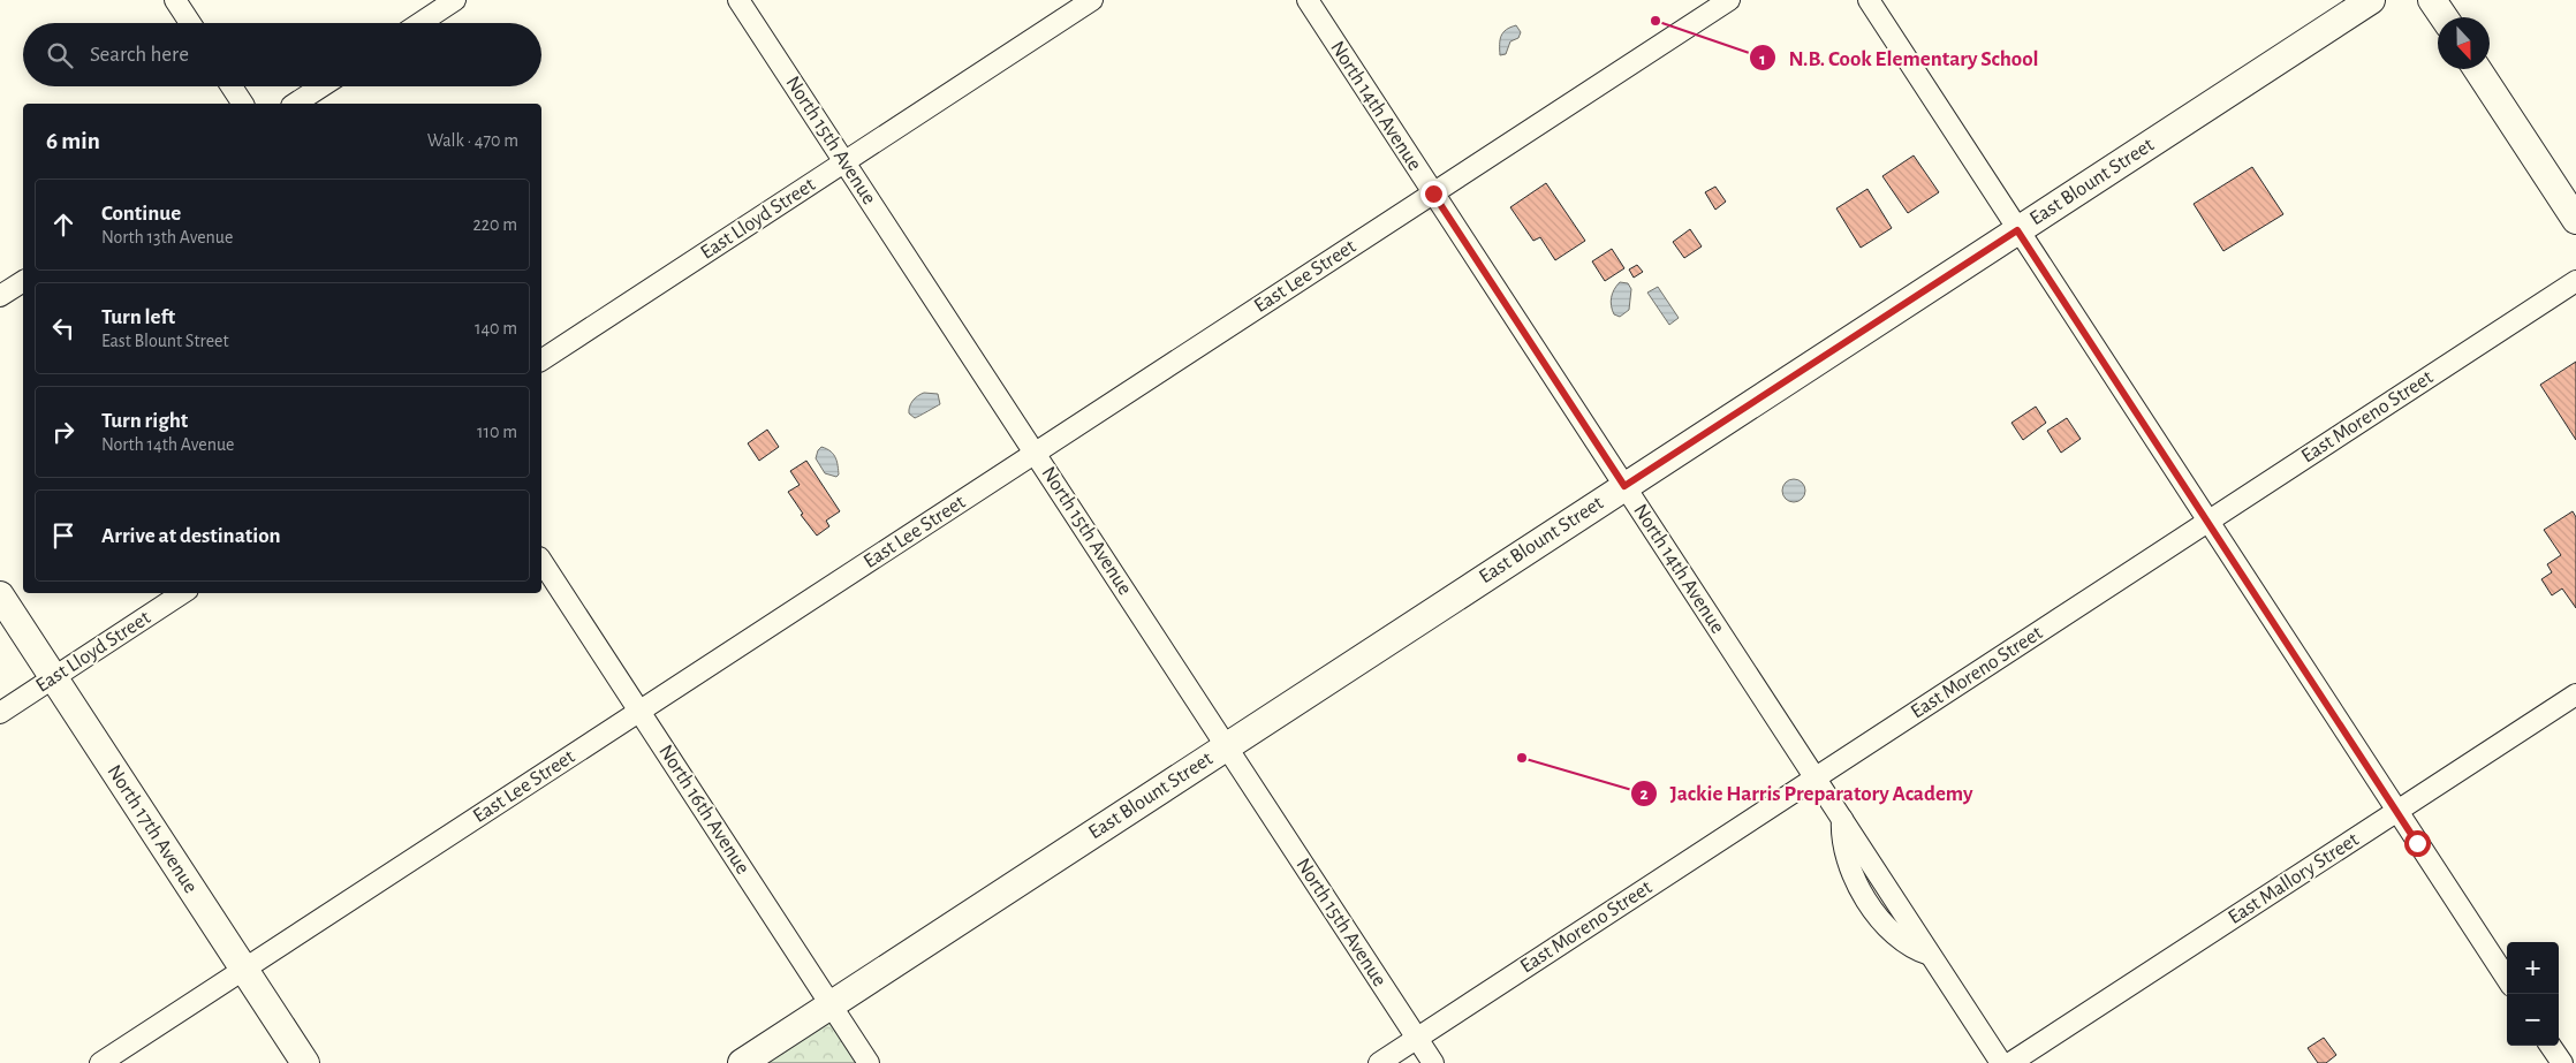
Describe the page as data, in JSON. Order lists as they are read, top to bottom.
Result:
{
  "streets": {
    "street": [
      "North 14th Avenue",
      "North 15th Avenue",
      "East Blount Street",
      "East Lloyd Street",
      "East Lee Street",
      "East Moreno Street",
      "North 16th Avenue",
      "North 17th Avenue",
      "East Mallory Street"
    ]
  },
  "crossings": [
    ["North 14th Avenue", "East Blount Street"],
    ["North 14th Avenue", "East Lee Street"],
    ["North 14th Avenue", "East Moreno Street"],
    ["North 15th Avenue", "East Blount Street"],
    ["North 15th Avenue", "East Lloyd Street"],
    ["North 15th Avenue", "East Lee Street"],
    ["North 15th Avenue", "East Moreno Street"],
    ["East Blount Street", "North 16th Avenue"],
    ["East Lloyd Street", "North 17th Avenue"],
    ["East Lee Street", "North 16th Avenue"],
    ["East Lee Street", "North 17th Avenue"]
  ],
  "places": ["N.B. Cook Elementary School", "Jackie Harris Preparatory Academy"],
  "north": "bottom",
  "page": {
    "search": "Search here",
    "heading": ["6 min", "Walk · 470 m"],
    "list": [
      ["Continue", "North 13th Avenue", "220 m"],
      ["Turn left", "East Blount Street", "140 m"],
      ["Turn right", "North 14th Avenue", "110 m"],
      "Arrive at destination"
    ],
    "map_buttons": ["+", "−"]
  }
}
